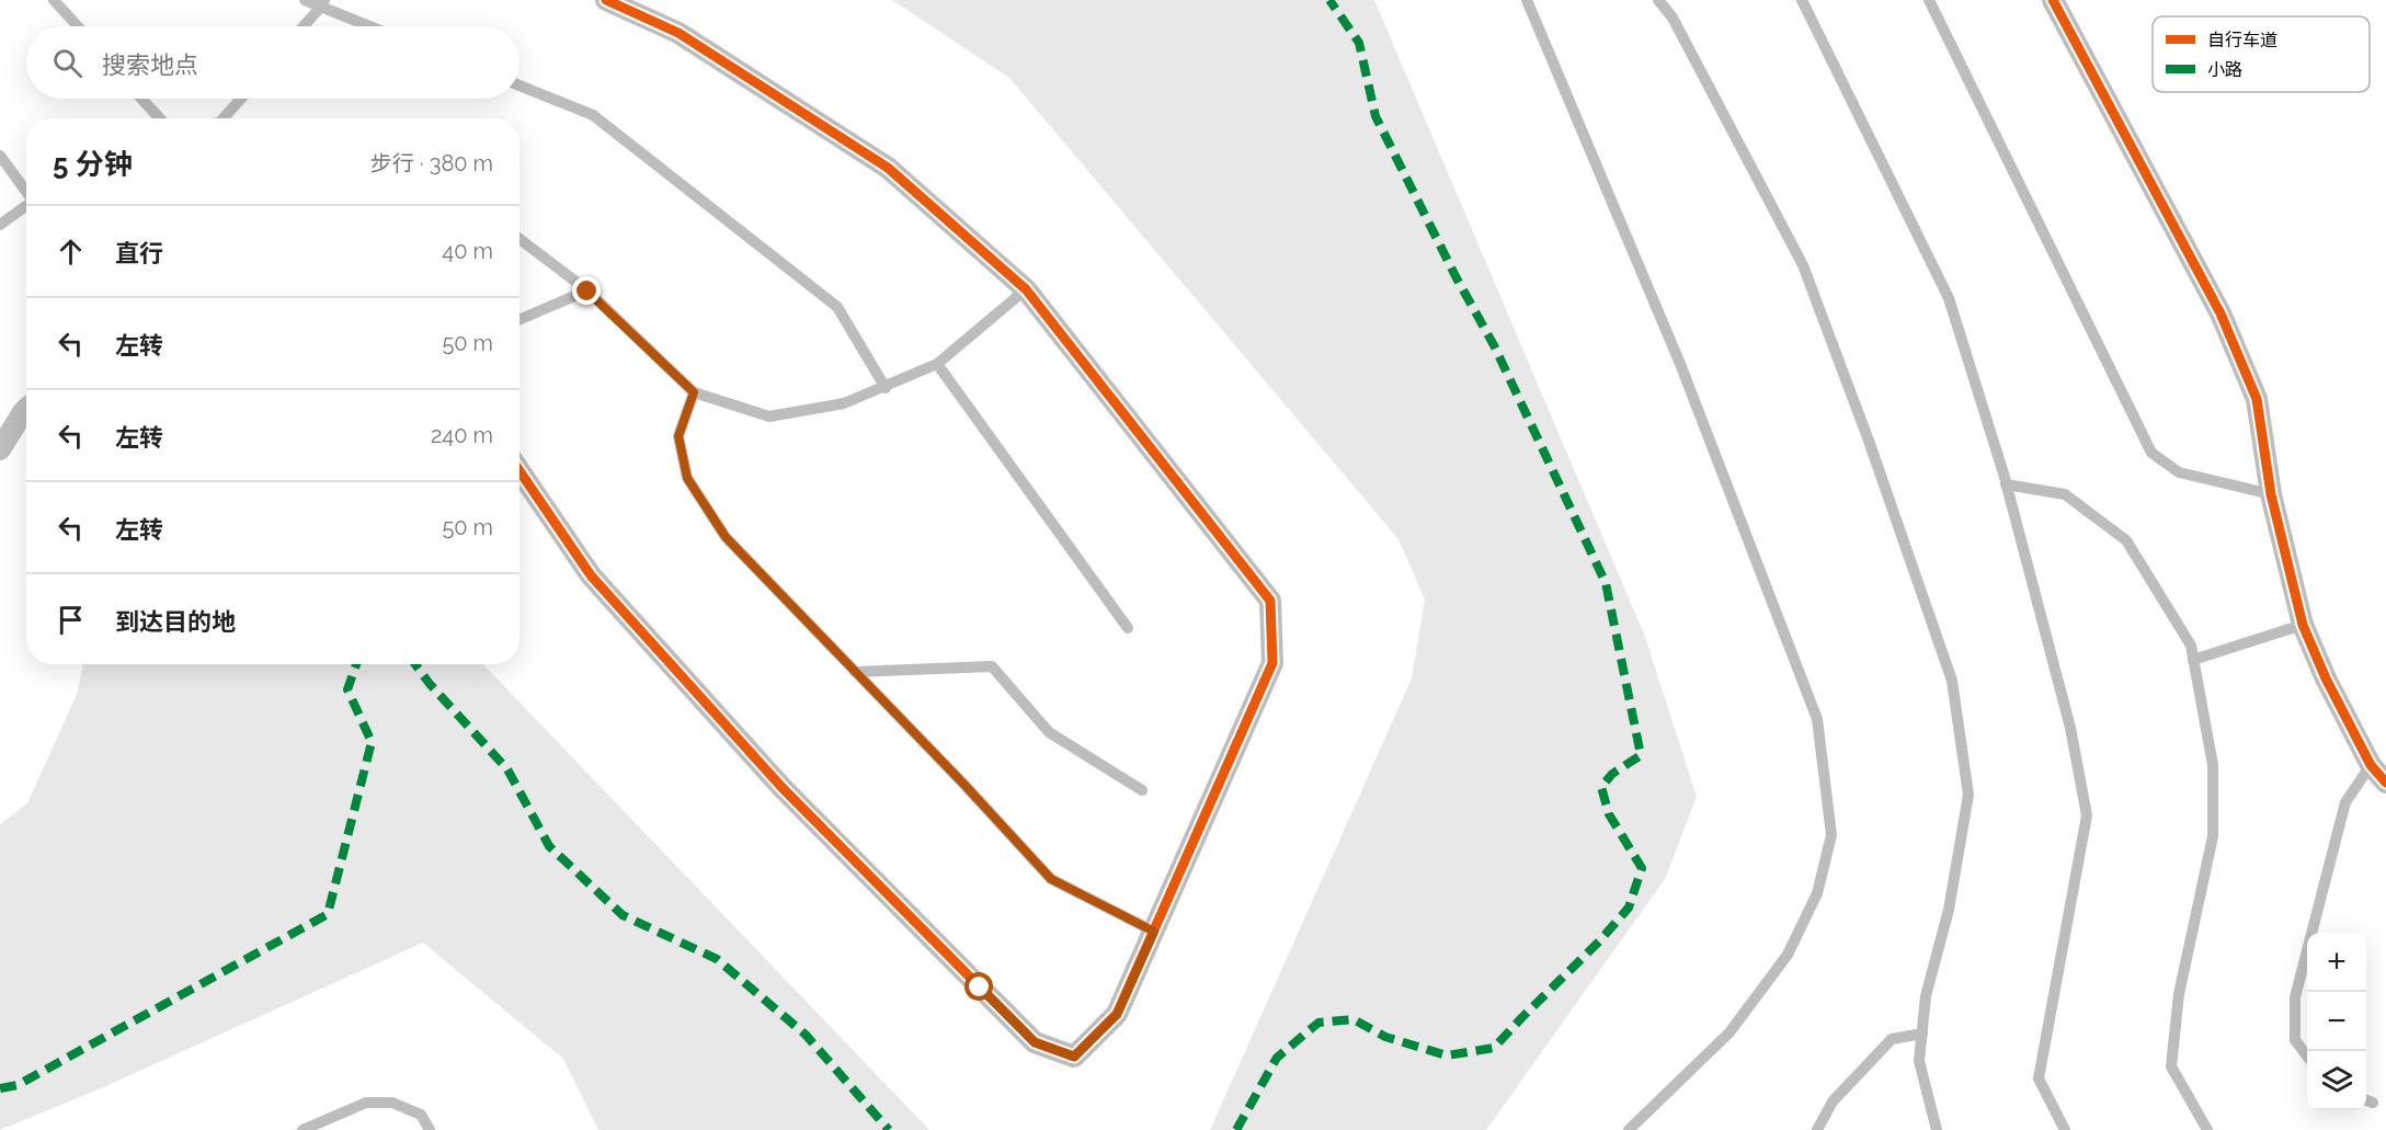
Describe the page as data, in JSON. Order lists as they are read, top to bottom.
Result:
{
  "legend": ["自行车道", "小路"],
  "page": {
    "search": "搜索地点",
    "heading": ["5 分钟", "步行 · 380 m"],
    "list": [
      ["直行", "40 m"],
      ["左转", "50 m"],
      ["左转", "240 m"],
      ["左转", "50 m"],
      "到达目的地"
    ],
    "map_buttons": ["+", "−"]
  }
}
